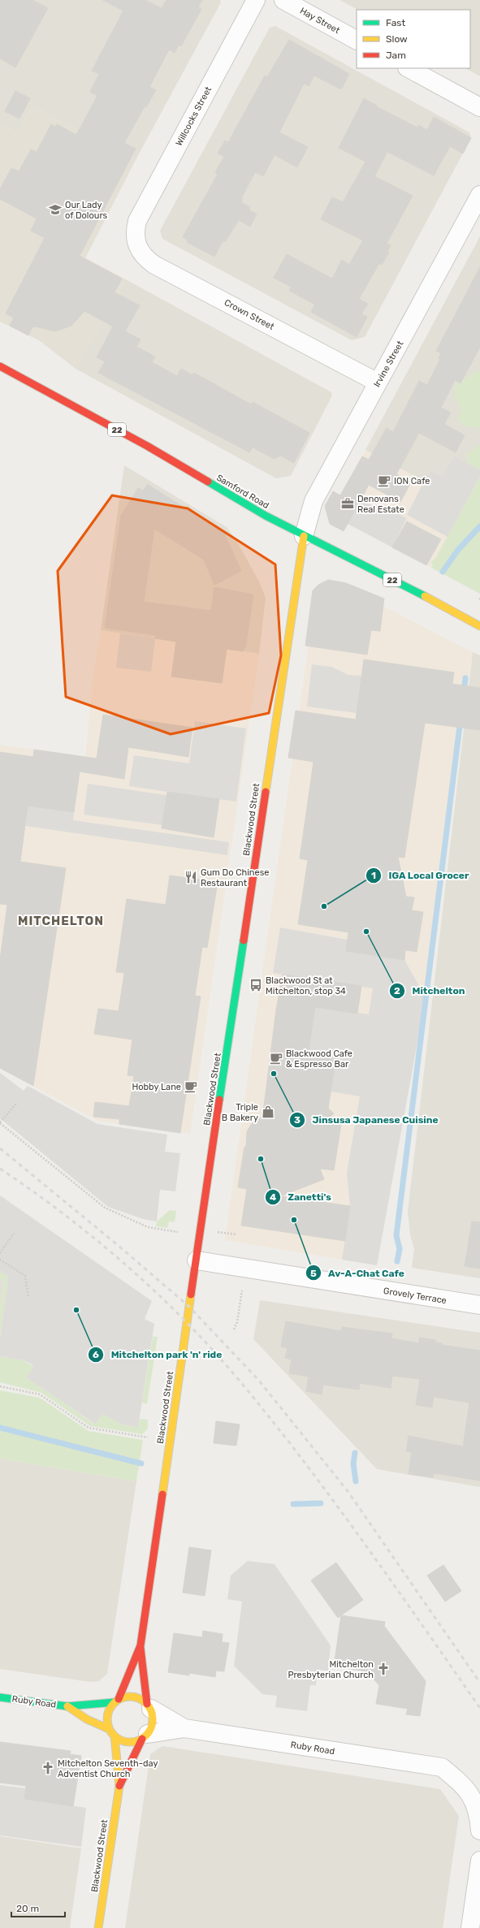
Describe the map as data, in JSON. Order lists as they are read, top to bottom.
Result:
{
  "streets": {
    "street": [
      "Hay Street",
      "Willcocks Street",
      "Crown Street",
      "Irvine Street",
      "22",
      "Samford Road",
      "Blackwood Street",
      "Grovely Terrace",
      "Ruby Road"
    ]
  },
  "crossings": [
    ["Willcocks Street", "Crown Street"],
    ["Crown Street", "Irvine Street"],
    ["Irvine Street", "Samford Road"],
    ["Irvine Street", "Blackwood Street"],
    ["Samford Road", "Blackwood Street"],
    ["Blackwood Street", "Grovely Terrace"],
    ["Blackwood Street", "Ruby Road"]
  ],
  "districts": ["MITCHELTON"],
  "places": {
    "school or university": ["Our Lady of Dolours"],
    "cafe": ["ION Cafe", "Blackwood Cafe & Espresso Bar", "Hobby Lane"],
    "office": ["Denovans Real Estate"],
    "restaurant": ["Gum Do Chinese Restaurant"],
    "other": [
      "IGA Local Grocer",
      "Mitchelton",
      "Jinsusa Japanese Cuisine",
      "Zanetti's",
      "Av-A-Chat Cafe",
      "Mitchelton park 'n' ride"
    ],
    "bus stop": ["Blackwood St at Mitchelton, stop 34"],
    "shop": ["Triple B Bakery"],
    "church": ["Mitchelton Presbyterian Church", "Mitchelton Seventh-day Adventist Church"]
  },
  "legend": ["Fast", "Slow", "Jam"],
  "scale_bar": "20 m"
}
